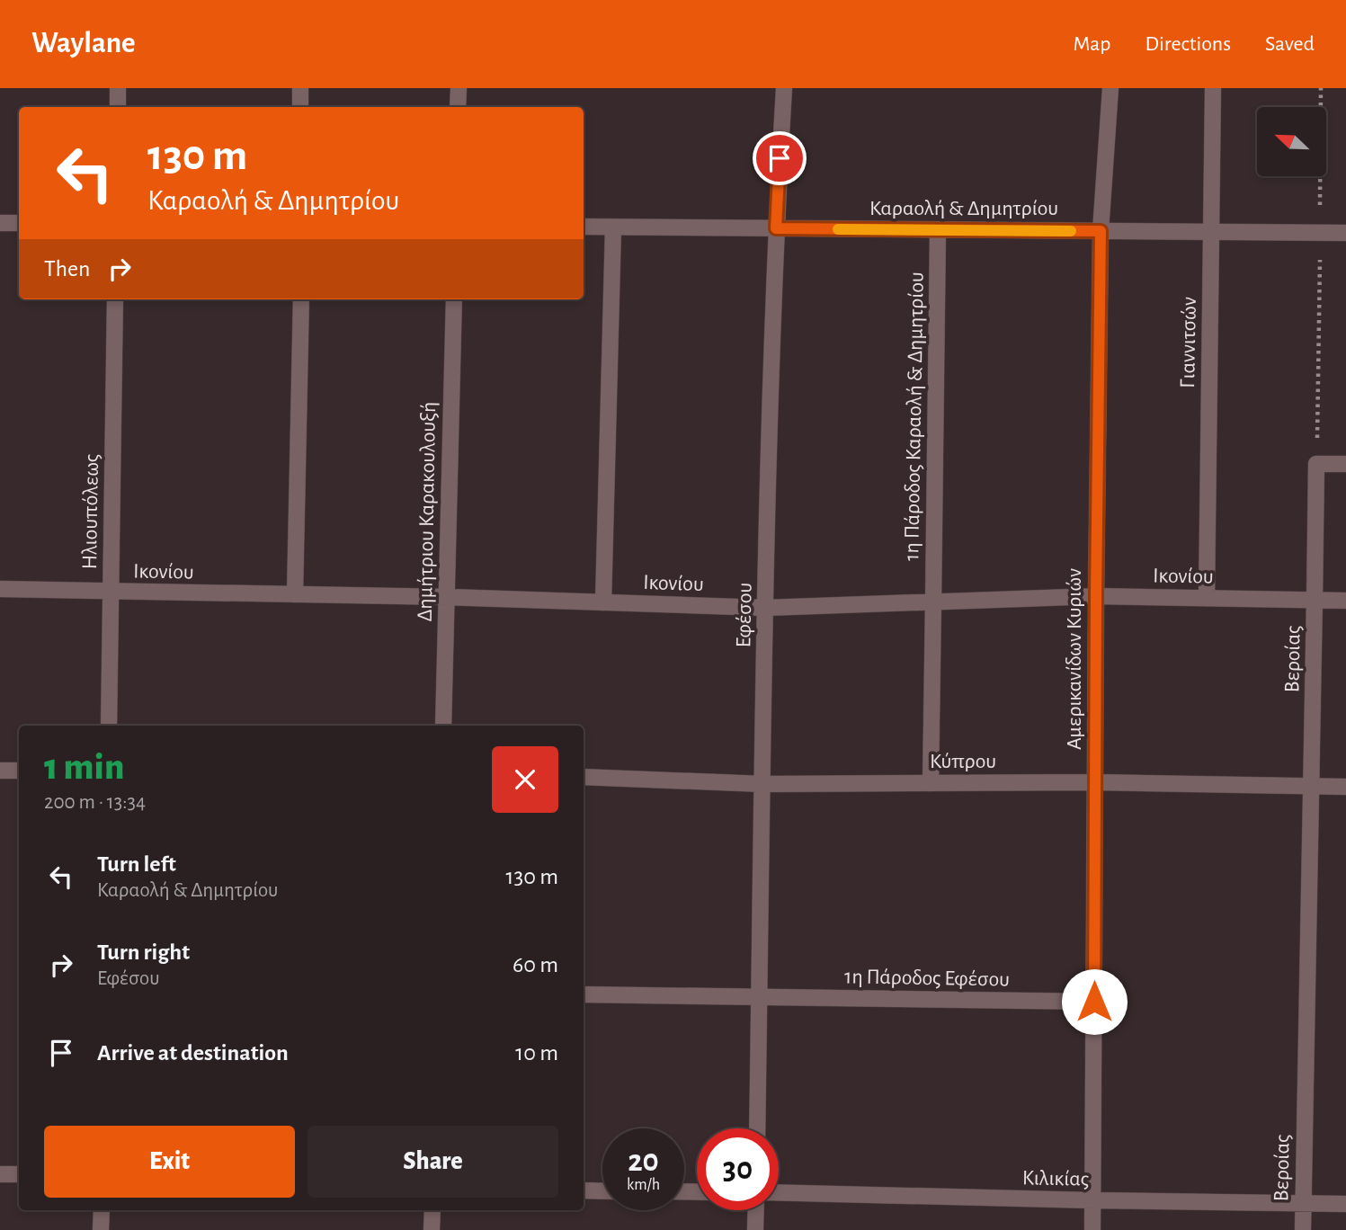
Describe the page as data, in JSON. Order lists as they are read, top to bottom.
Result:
{
  "streets": {
    "street": [
      "Καραολή & Δημητρίου",
      "Γιαννιτσών",
      "1η Πάροδος Καραολή & Δημητρίου",
      "Ηλιουπόλεως",
      "Δημήτριου Καρακουλουξή",
      "Ικονίου",
      "Εφέσου",
      "Αμερικανίδων Κυριών",
      "Βεροίας",
      "Κύπρου",
      "1η Πάροδος Εφέσου",
      "Κιλικίας"
    ]
  },
  "crossings": [
    ["Καραολή & Δημητρίου", "Γιαννιτσών"],
    ["Καραολή & Δημητρίου", "1η Πάροδος Καραολή & Δημητρίου"],
    ["Καραολή & Δημητρίου", "Εφέσου"],
    ["Καραολή & Δημητρίου", "Αμερικανίδων Κυριών"],
    ["Γιαννιτσών", "Ικονίου"],
    ["1η Πάροδος Καραολή & Δημητρίου", "Ικονίου"],
    ["1η Πάροδος Καραολή & Δημητρίου", "Κύπρου"],
    ["Ηλιουπόλεως", "Ικονίου"],
    ["Δημήτριου Καρακουλουξή", "Ικονίου"],
    ["Ικονίου", "Εφέσου"],
    ["Ικονίου", "Αμερικανίδων Κυριών"],
    ["Ικονίου", "Βεροίας"],
    ["Εφέσου", "Κύπρου"],
    ["Εφέσου", "1η Πάροδος Εφέσου"],
    ["Αμερικανίδων Κυριών", "Κύπρου"],
    ["Αμερικανίδων Κυριών", "1η Πάροδος Εφέσου"],
    ["Αμερικανίδων Κυριών", "Κιλικίας"],
    ["Βεροίας", "Κύπρου"],
    ["Βεροίας", "Κιλικίας"]
  ],
  "north": "top left",
  "page": {
    "header": "Waylane",
    "nav": ["Map", "Directions", "Saved"],
    "turn": ["130 m", "Καραολή & Δημητρίου"],
    "then": "Then",
    "heading": ["1 min", "200 m · 13:34"],
    "list": [
      {
        "name": "Turn left",
        "note": "Καραολή & Δημητρίου",
        "value": "130 m"
      },
      {
        "name": "Turn right",
        "note": "Εφέσου",
        "value": "60 m"
      },
      {
        "name": "Arrive at destination",
        "value": "10 m"
      }
    ],
    "buttons": ["Exit", "Share"],
    "speed": "20 km/h",
    "limit": "30"
  }
}
